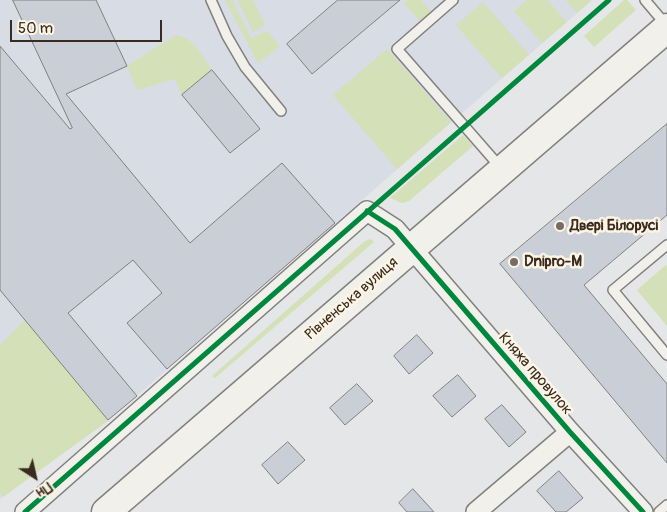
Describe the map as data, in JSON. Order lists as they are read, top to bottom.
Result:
{
  "streets": {
    "main road": ["Рівненська вулиця"],
    "street": ["Княжа провулок"]
  },
  "crossings": [
    ["Рівненська вулиця", "Княжа провулок"]
  ],
  "places": ["Двері Білорусі", "Dnipro-M"],
  "scale_bar": "50 m",
  "north": "bottom right"
}
